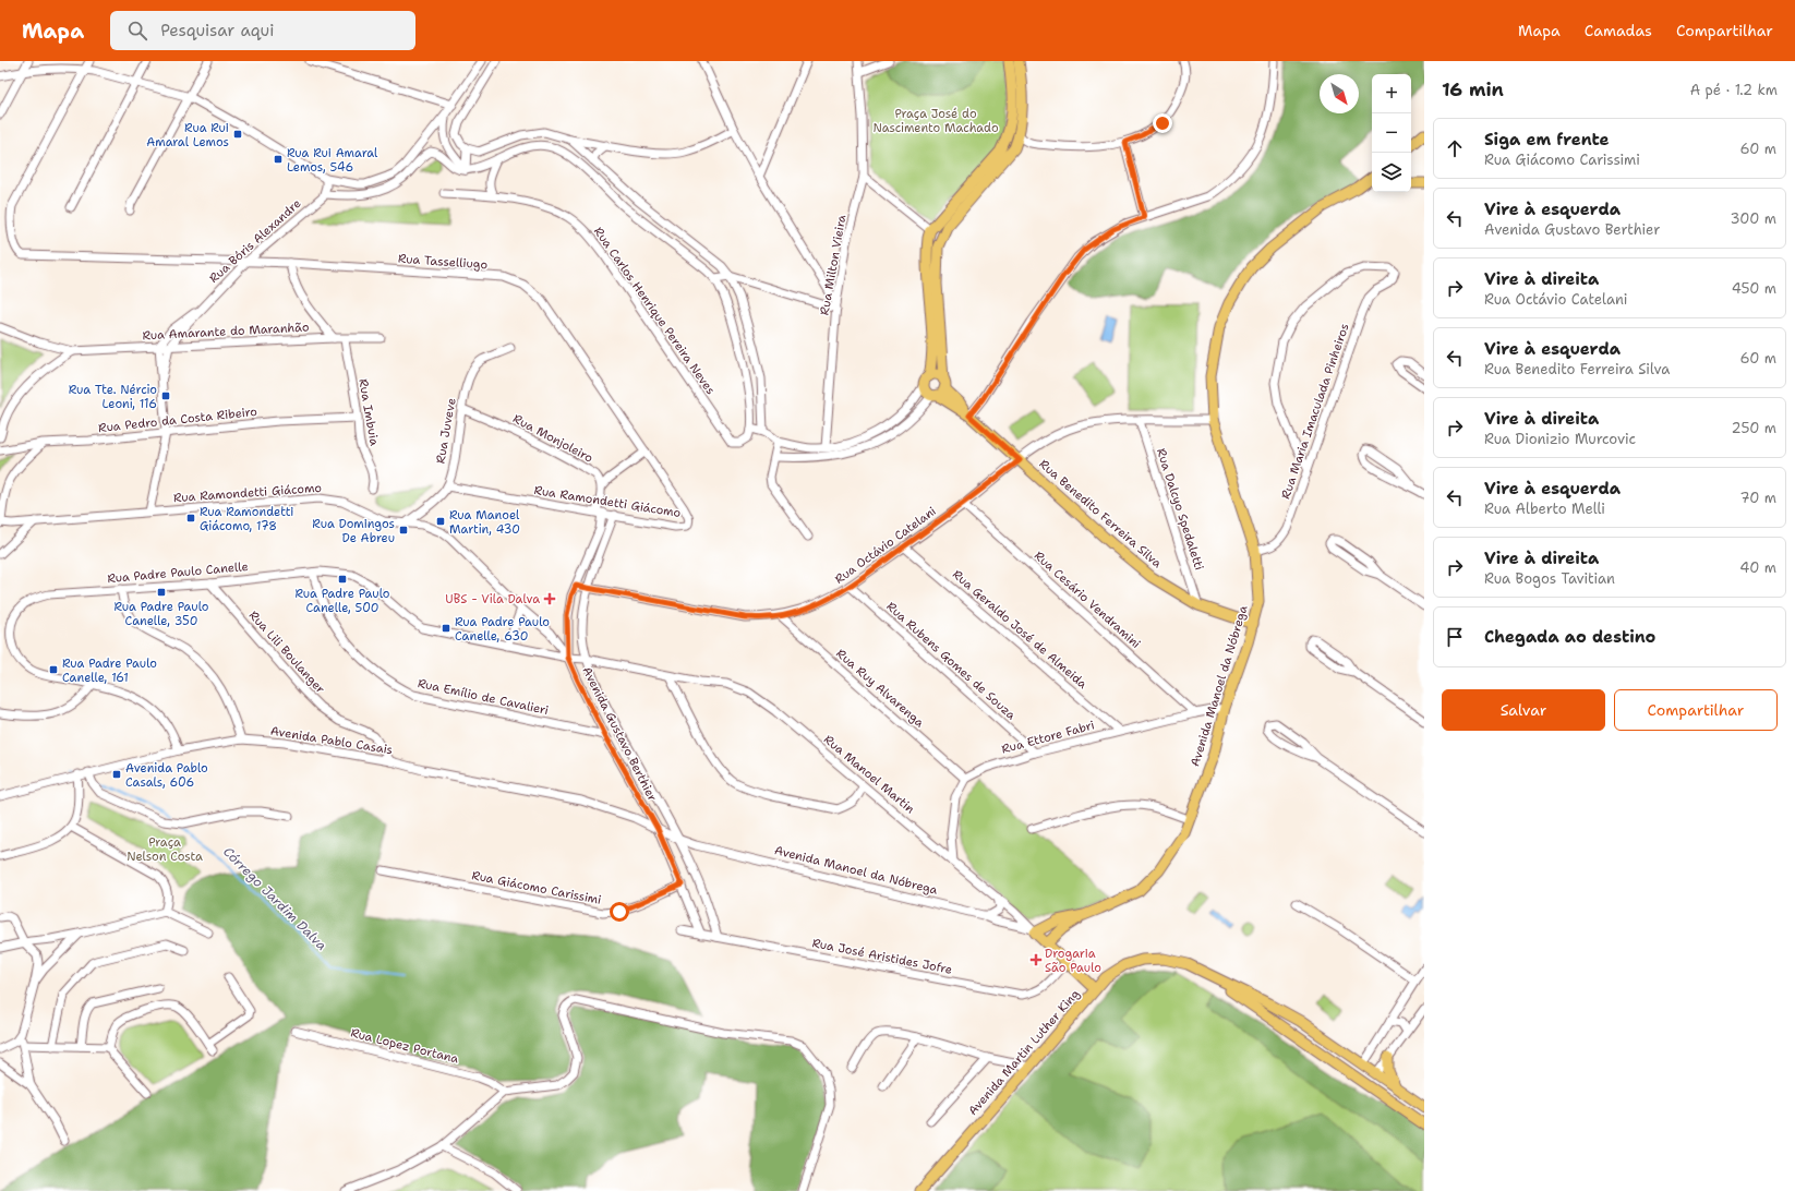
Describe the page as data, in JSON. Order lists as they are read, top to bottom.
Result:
{
  "streets": {
    "main road": [
      "Rua Benedito Ferreira Silva",
      "Avenida Manoel da Nóbrega",
      "Rua Manoel Martin",
      "Avenida Martin Luther King"
    ],
    "street": [
      "Rua Bóris Alexandre",
      "Rua Tasselliugo",
      "Rua Milton Vieira",
      "Rua Carlos Henrique Pereira Neves",
      "Rua Amarante do Maranhão",
      "Rua Maria Imaculada Pinheiros",
      "Rua Imbuia",
      "Rua Pedro da Costa Ribeiro",
      "Rua Juveve",
      "Rua Monjoleiro",
      "Rua Ramondetti Giácomo",
      "Rua Dalcyo Spedaletti",
      "Rua Octávio Catelani",
      "Rua Padre Paulo Canelle",
      "Rua Cesário Vendramini",
      "Rua Geraldo José de Almeida",
      "Rua Lili Boulanger",
      "Rua Rubens Gomes de Souza",
      "Rua Ruy Alvarenga",
      "Rua Emílio de Cavalieri",
      "Avenida Gustavo Berthier",
      "Rua Ettore Fabri",
      "Avenida Pablo Casais",
      "Rua Giácomo Carissimi",
      "Rua José Aristides Jofre",
      "Rua Lopez Portana"
    ]
  },
  "crossings": [
    ["Rua Bóris Alexandre", "Rua Tasselliugo"],
    ["Rua Bóris Alexandre", "Rua Amarante do Maranhão"],
    ["Rua Tasselliugo", "Rua Ramondetti Giácomo"],
    ["Rua Amarante do Maranhão", "Rua Imbuia"],
    ["Rua Maria Imaculada Pinheiros", "Avenida Manoel da Nóbrega"],
    ["Rua Imbuia", "Rua Pedro da Costa Ribeiro"],
    ["Rua Juveve", "Rua Monjoleiro"],
    ["Rua Juveve", "Rua Ramondetti Giácomo"],
    ["Rua Ramondetti Giácomo", "Rua Padre Paulo Canelle"],
    ["Rua Ramondetti Giácomo", "Avenida Gustavo Berthier"],
    ["Rua Dalcyo Spedaletti", "Rua Benedito Ferreira Silva"],
    ["Rua Dalcyo Spedaletti", "Rua Octávio Catelani"],
    ["Rua Benedito Ferreira Silva", "Rua Octávio Catelani"],
    ["Rua Benedito Ferreira Silva", "Avenida Manoel da Nóbrega"],
    ["Rua Octávio Catelani", "Rua Cesário Vendramini"],
    ["Rua Octávio Catelani", "Rua Geraldo José de Almeida"],
    ["Rua Octávio Catelani", "Rua Rubens Gomes de Souza"],
    ["Rua Octávio Catelani", "Avenida Manoel da Nóbrega"],
    ["Rua Octávio Catelani", "Rua Ruy Alvarenga"],
    ["Rua Octávio Catelani", "Avenida Gustavo Berthier"],
    ["Rua Padre Paulo Canelle", "Rua Lili Boulanger"],
    ["Rua Padre Paulo Canelle", "Rua Emílio de Cavalieri"],
    ["Rua Padre Paulo Canelle", "Avenida Gustavo Berthier"],
    ["Rua Padre Paulo Canelle", "Avenida Pablo Casais"],
    ["Rua Padre Paulo Canelle", "Rua Manoel Martin"],
    ["Rua Cesário Vendramini", "Rua Ettore Fabri"],
    ["Rua Geraldo José de Almeida", "Rua Ettore Fabri"],
    ["Rua Lili Boulanger", "Avenida Pablo Casais"],
    ["Rua Rubens Gomes de Souza", "Rua Ettore Fabri"],
    ["Avenida Manoel da Nóbrega", "Avenida Gustavo Berthier"],
    ["Avenida Manoel da Nóbrega", "Rua Ettore Fabri"],
    ["Avenida Manoel da Nóbrega", "Avenida Pablo Casais"],
    ["Avenida Manoel da Nóbrega", "Rua Manoel Martin"],
    ["Rua Ruy Alvarenga", "Rua Ettore Fabri"],
    ["Rua Emílio de Cavalieri", "Avenida Gustavo Berthier"],
    ["Avenida Gustavo Berthier", "Avenida Pablo Casais"],
    ["Avenida Gustavo Berthier", "Rua Manoel Martin"],
    ["Avenida Gustavo Berthier", "Rua Giácomo Carissimi"],
    ["Avenida Gustavo Berthier", "Rua José Aristides Jofre"],
    ["Rua Manoel Martin", "Rua José Aristides Jofre"],
    ["Rua Manoel Martin", "Avenida Martin Luther King"]
  ],
  "water": ["Córrego Jardim Dalva"],
  "parks": ["Praça José do Nascimento Machado", "Praça Nelson Costa"],
  "places": {
    "transit": [
      "Rua Rui Amaral Lemos",
      "Rua Rui Amaral Lemos, 546",
      "Rua Tte. Nércio Leoni, 116",
      "Rua Ramondetti Giácomo, 178",
      "Rua Manoel Martin, 430",
      "Rua Domingos De Abreu",
      "Rua Padre Paulo Canelle, 500",
      "Rua Padre Paulo Canelle, 350",
      "Rua Padre Paulo Canelle, 630",
      "Rua Padre Paulo Canelle, 161",
      "Avenida Pablo Casals, 606"
    ],
    "health": ["UBS - Vila Dalva", "Drogaria São Paulo"]
  },
  "north": "bottom right",
  "page": {
    "header": "Mapa",
    "search": "Pesquisar aqui",
    "nav": ["Mapa", "Camadas", "Compartilhar"],
    "heading": ["16 min", "A pé · 1.2 km"],
    "map_buttons": ["+", "−"],
    "list": [
      ["Siga em frente", "Rua Giácomo Carissimi", "60 m"],
      ["Vire à esquerda", "Avenida Gustavo Berthier", "300 m"],
      ["Vire à direita", "Rua Octávio Catelani", "450 m"],
      ["Vire à esquerda", "Rua Benedito Ferreira Silva", "60 m"],
      ["Vire à direita", "Rua Dionizio Murcovic", "250 m"],
      ["Vire à esquerda", "Rua Alberto Melli", "70 m"],
      ["Vire à direita", "Rua Bogos Tavitian", "40 m"],
      "Chegada ao destino"
    ],
    "buttons": ["Salvar", "Compartilhar"]
  }
}
